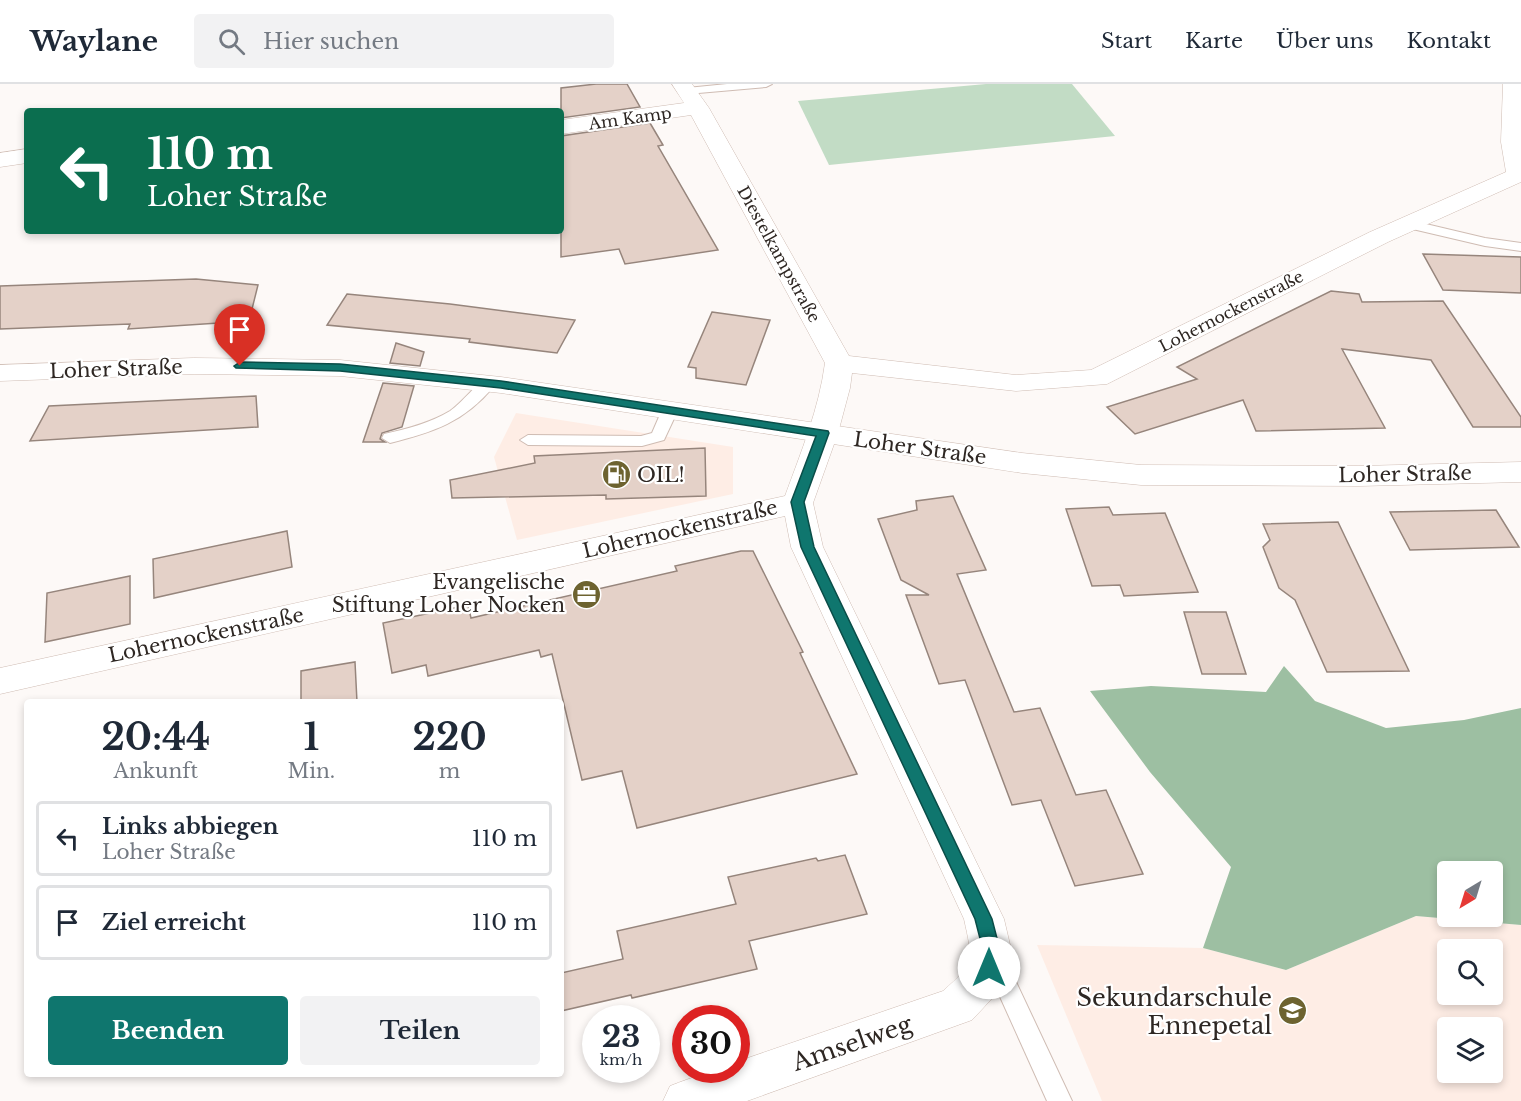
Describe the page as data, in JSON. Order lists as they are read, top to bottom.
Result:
{
  "streets": {
    "street": [
      "Am Kamp",
      "Diestelkampstraße",
      "Lohernockenstraße",
      "Loher Straße",
      "Amselweg"
    ]
  },
  "crossings": [
    ["Am Kamp", "Diestelkampstraße"],
    ["Diestelkampstraße", "Lohernockenstraße"],
    ["Lohernockenstraße", "Amselweg"]
  ],
  "places": {
    "fuel station": ["OIL!"],
    "office": ["Evangelische Stiftung Loher Nocken"],
    "school or university": ["Sekundarschule Ennepetal"]
  },
  "north": "bottom left",
  "page": {
    "header": "Waylane",
    "search": "Hier suchen",
    "nav": [
      "Start",
      "Karte",
      "Über uns",
      "Kontakt"
    ],
    "turn": ["110 m", "Loher Straße"],
    "eta": [
      "20:44",
      "Ankunft",
      "1",
      "Min.",
      "220",
      "m"
    ],
    "list": [
      {
        "name": "Links abbiegen",
        "note": "Loher Straße",
        "value": "110 m"
      },
      {
        "name": "Ziel erreicht",
        "value": "110 m"
      }
    ],
    "buttons": ["Beenden", "Teilen"],
    "speed": "23 km/h",
    "limit": "30"
  }
}
